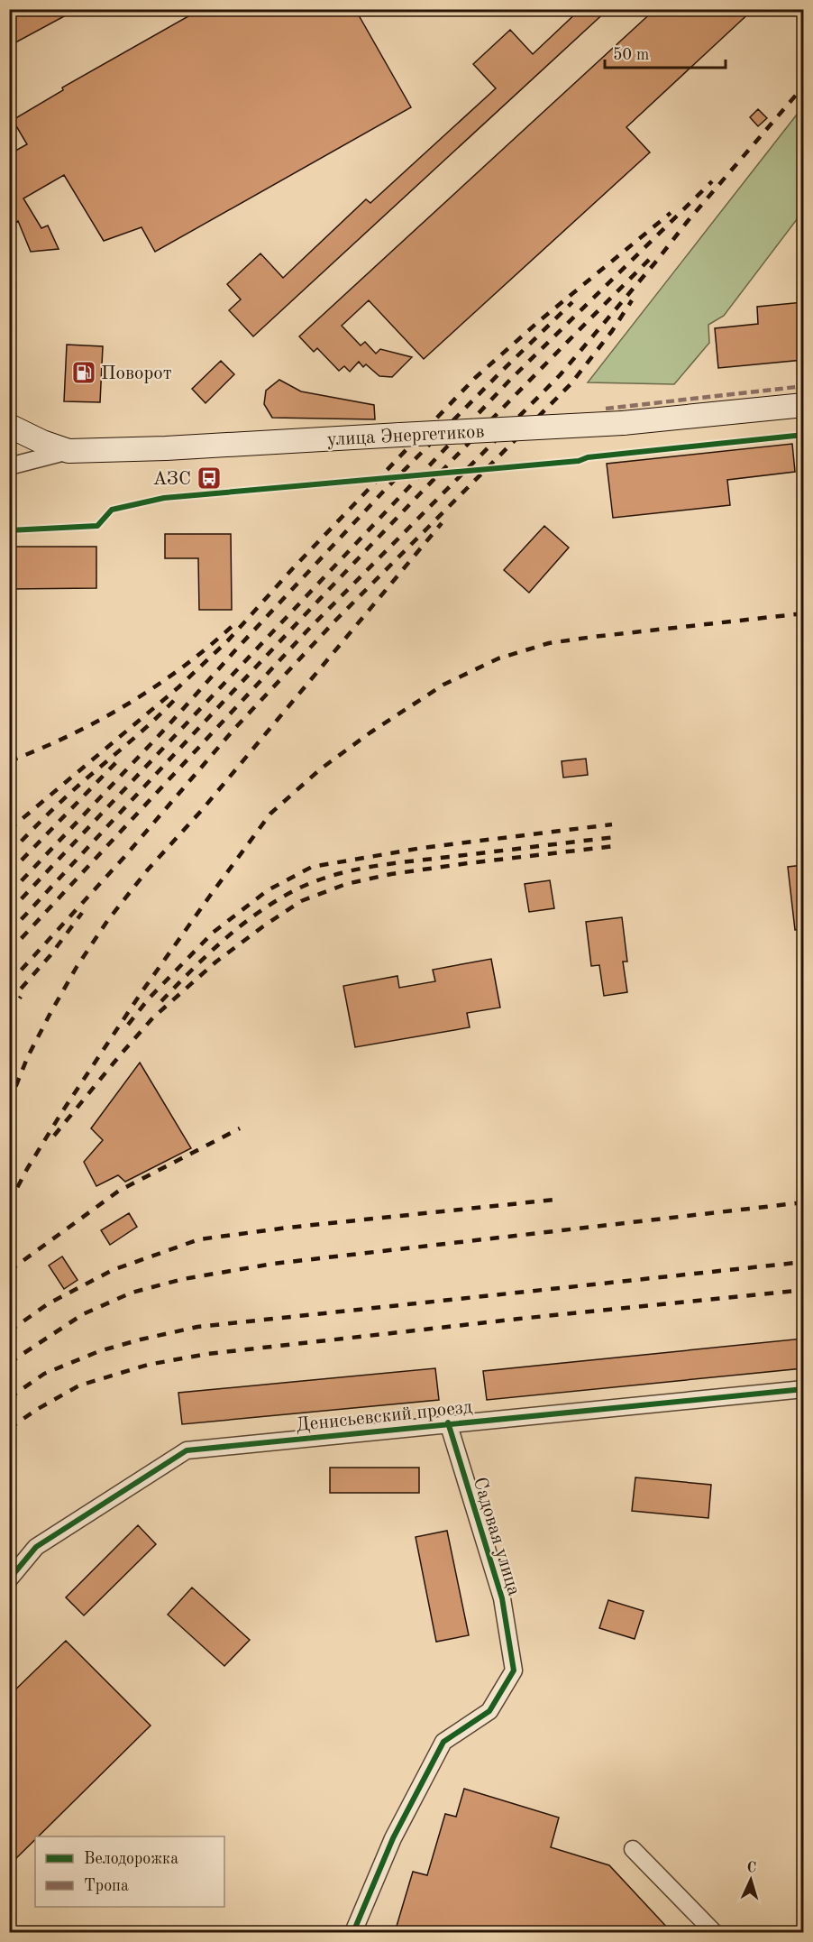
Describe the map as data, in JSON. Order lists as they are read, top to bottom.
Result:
{
  "streets": {
    "main road": ["улица Энергетиков"],
    "street": ["Денисьевский проезд", "Садовая улица"]
  },
  "crossings": [
    ["Денисьевский проезд", "Садовая улица"]
  ],
  "places": {
    "fuel station": ["Поворот"],
    "bus stop": ["АЗС"]
  },
  "legend": ["Велодорожка", "Тропа"],
  "scale_bar": "50 m",
  "north": "top"
}
